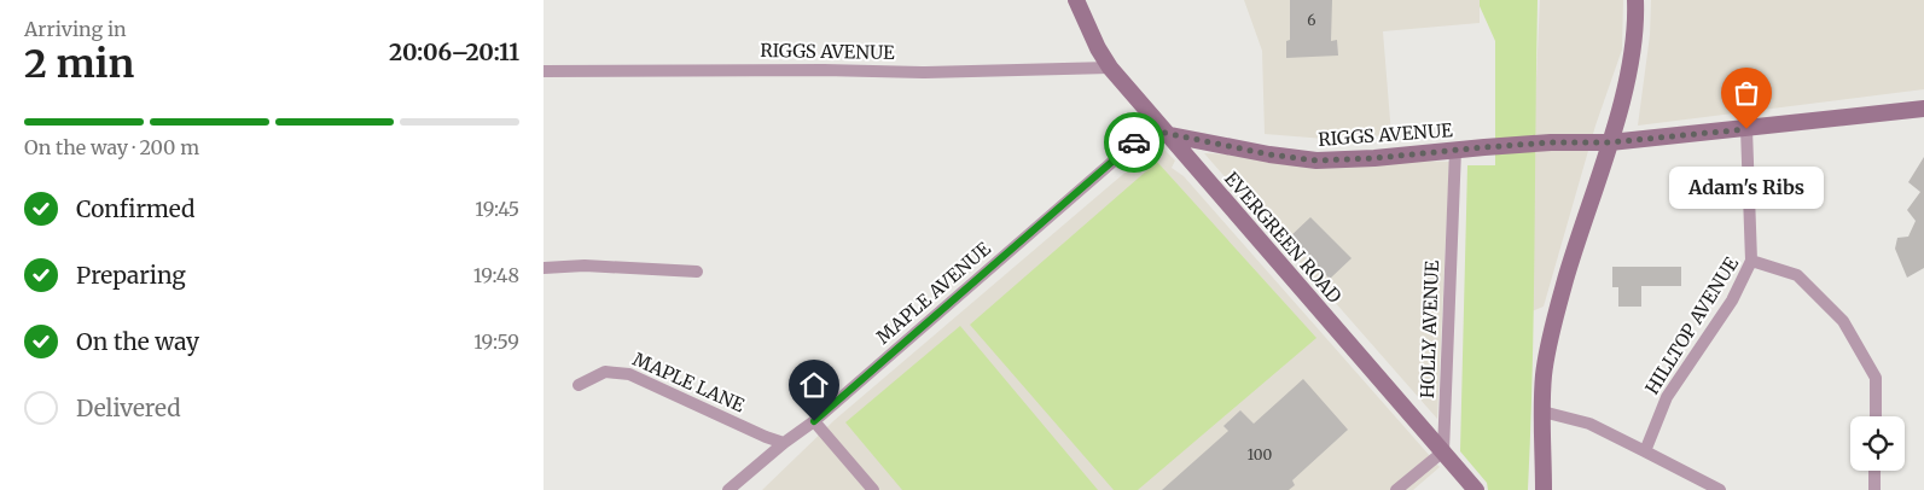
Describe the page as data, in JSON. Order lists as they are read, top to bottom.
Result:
{
  "streets": {
    "street": [
      "RIGGS AVENUE",
      "EVERGREEN ROAD",
      "MAPLE AVENUE",
      "HILLTOP AVENUE",
      "HOLLY AVENUE",
      "MAPLE LANE"
    ]
  },
  "crossings": [
    ["RIGGS AVENUE", "EVERGREEN ROAD"],
    ["RIGGS AVENUE", "MAPLE AVENUE"],
    ["RIGGS AVENUE", "HOLLY AVENUE"],
    ["EVERGREEN ROAD", "MAPLE AVENUE"],
    ["EVERGREEN ROAD", "HOLLY AVENUE"],
    ["MAPLE AVENUE", "MAPLE LANE"]
  ],
  "places": ["Adam's Ribs"],
  "house_numbers": ["6", "100"],
  "page": {
    "heading": ["2 min", "Arriving in", "20:06–20:11"],
    "bar": "On the way · 200 m",
    "bubble": "Adam's Ribs",
    "list": [
      ["Confirmed", "19:45"],
      ["Preparing", "19:48"],
      ["On the way", "19:59"],
      "Delivered"
    ]
  }
}
